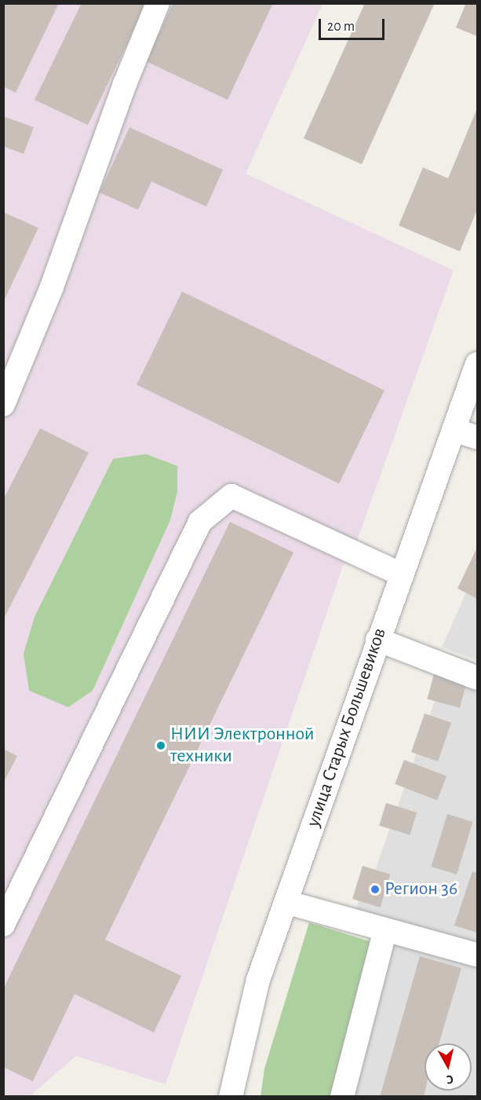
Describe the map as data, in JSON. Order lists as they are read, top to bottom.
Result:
{
  "streets": {
    "street": ["улица Старых Большевиков"]
  },
  "places": ["НИИ Электронной техники", "Регион 36"],
  "scale_bar": "20 m",
  "north": "bottom"
}
